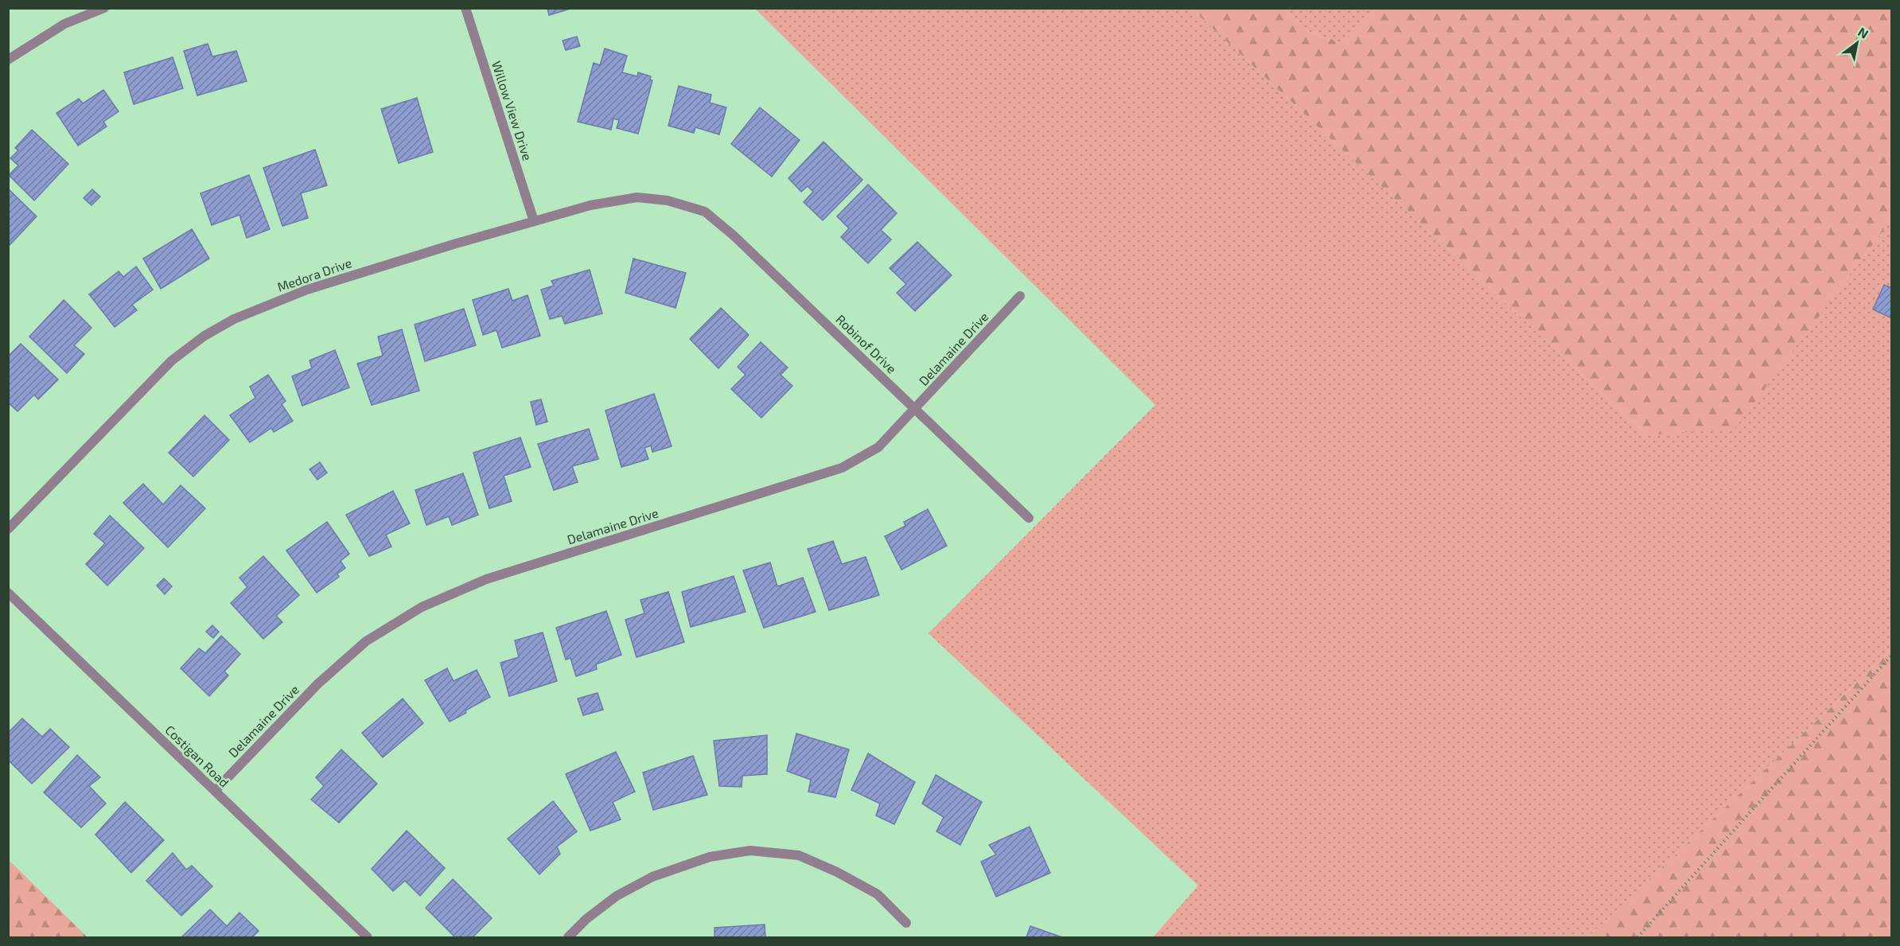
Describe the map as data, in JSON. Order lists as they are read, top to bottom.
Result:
{
  "streets": {
    "street": [
      "Willow View Drive",
      "Medora Drive",
      "Robinof Drive",
      "Delamaine Drive",
      "Costigan Road"
    ]
  },
  "crossings": [
    ["Willow View Drive", "Medora Drive"],
    ["Medora Drive", "Robinof Drive"],
    ["Robinof Drive", "Delamaine Drive"],
    ["Delamaine Drive", "Costigan Road"]
  ],
  "north": "top right"
}
